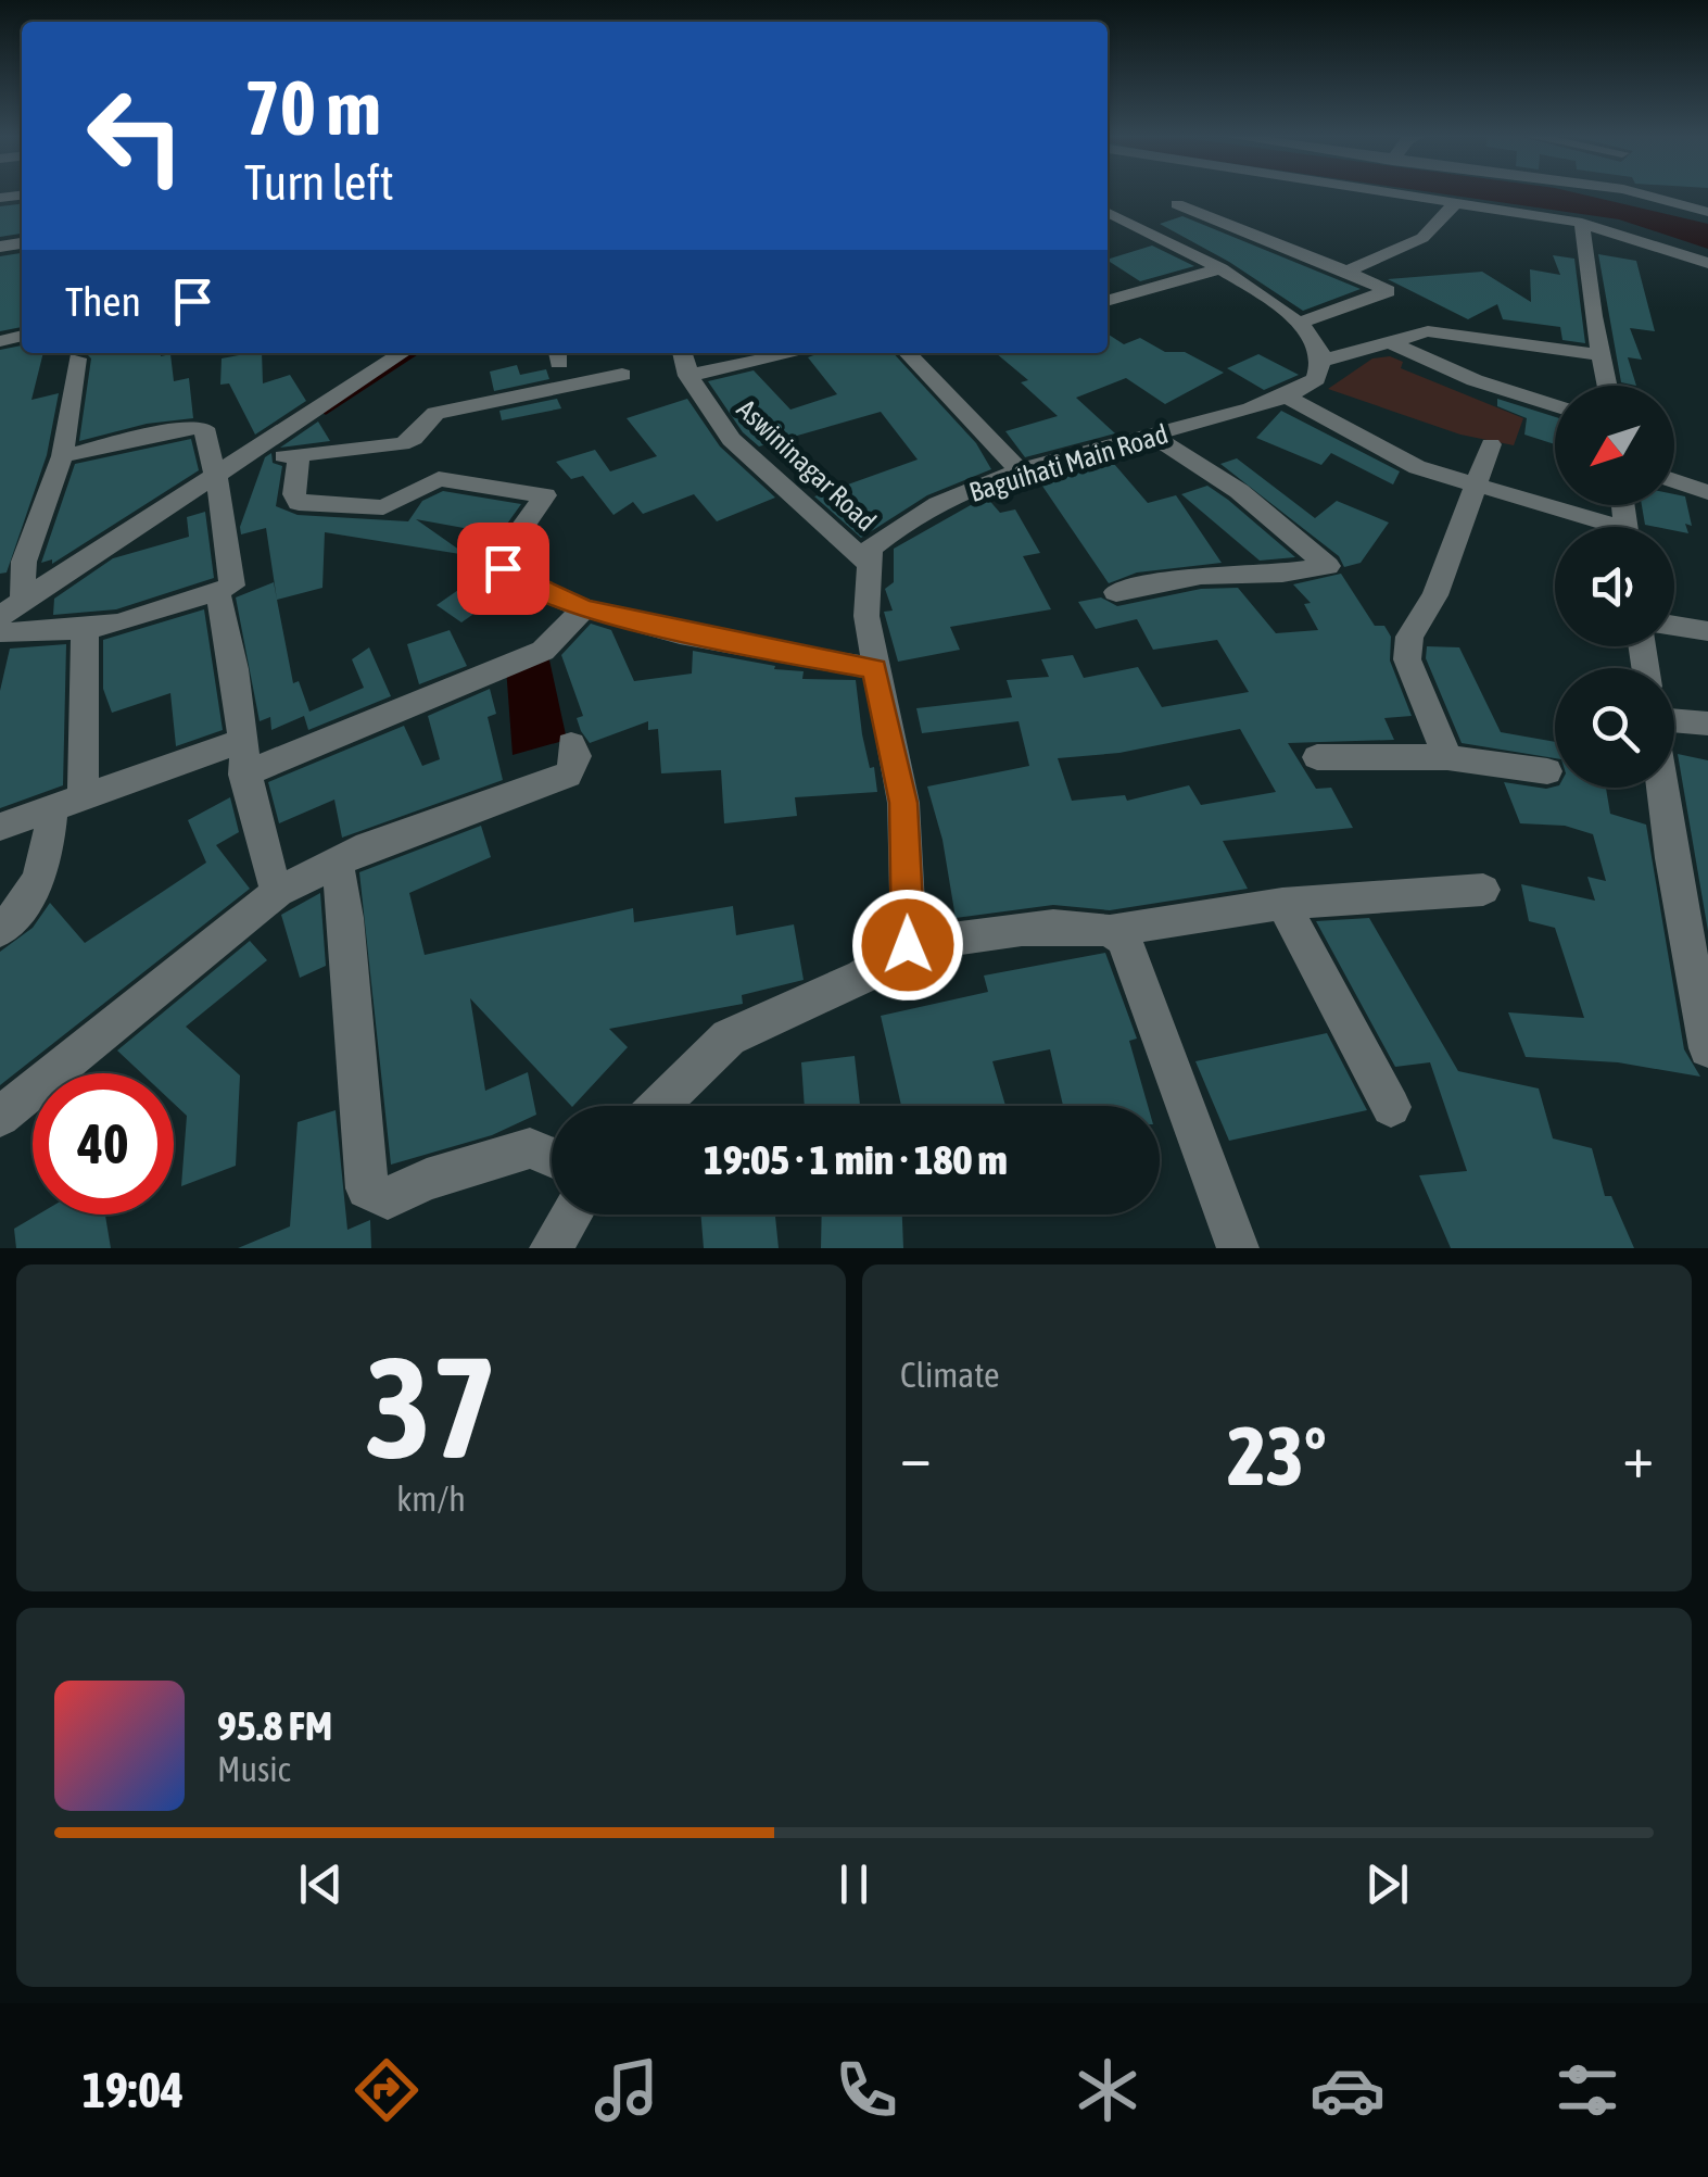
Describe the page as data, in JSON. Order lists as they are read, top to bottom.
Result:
{
  "streets": {
    "street": ["Baguihati Main Road", "Aswininagar Road"]
  },
  "crossings": [
    ["Baguihati Main Road", "Aswininagar Road"]
  ],
  "north": "bottom left",
  "page": {
    "turn": ["70 m", "Turn left"],
    "then": "Then",
    "limit": "40",
    "trip": "19:05 · 1 min · 180 m",
    "tile": [
      ["37", "km/h"],
      "Climate"
    ],
    "heat": ["−", "23°", "+"],
    "song": ["95.8 FM", "Music"],
    "tabs": "19:04"
  }
}
